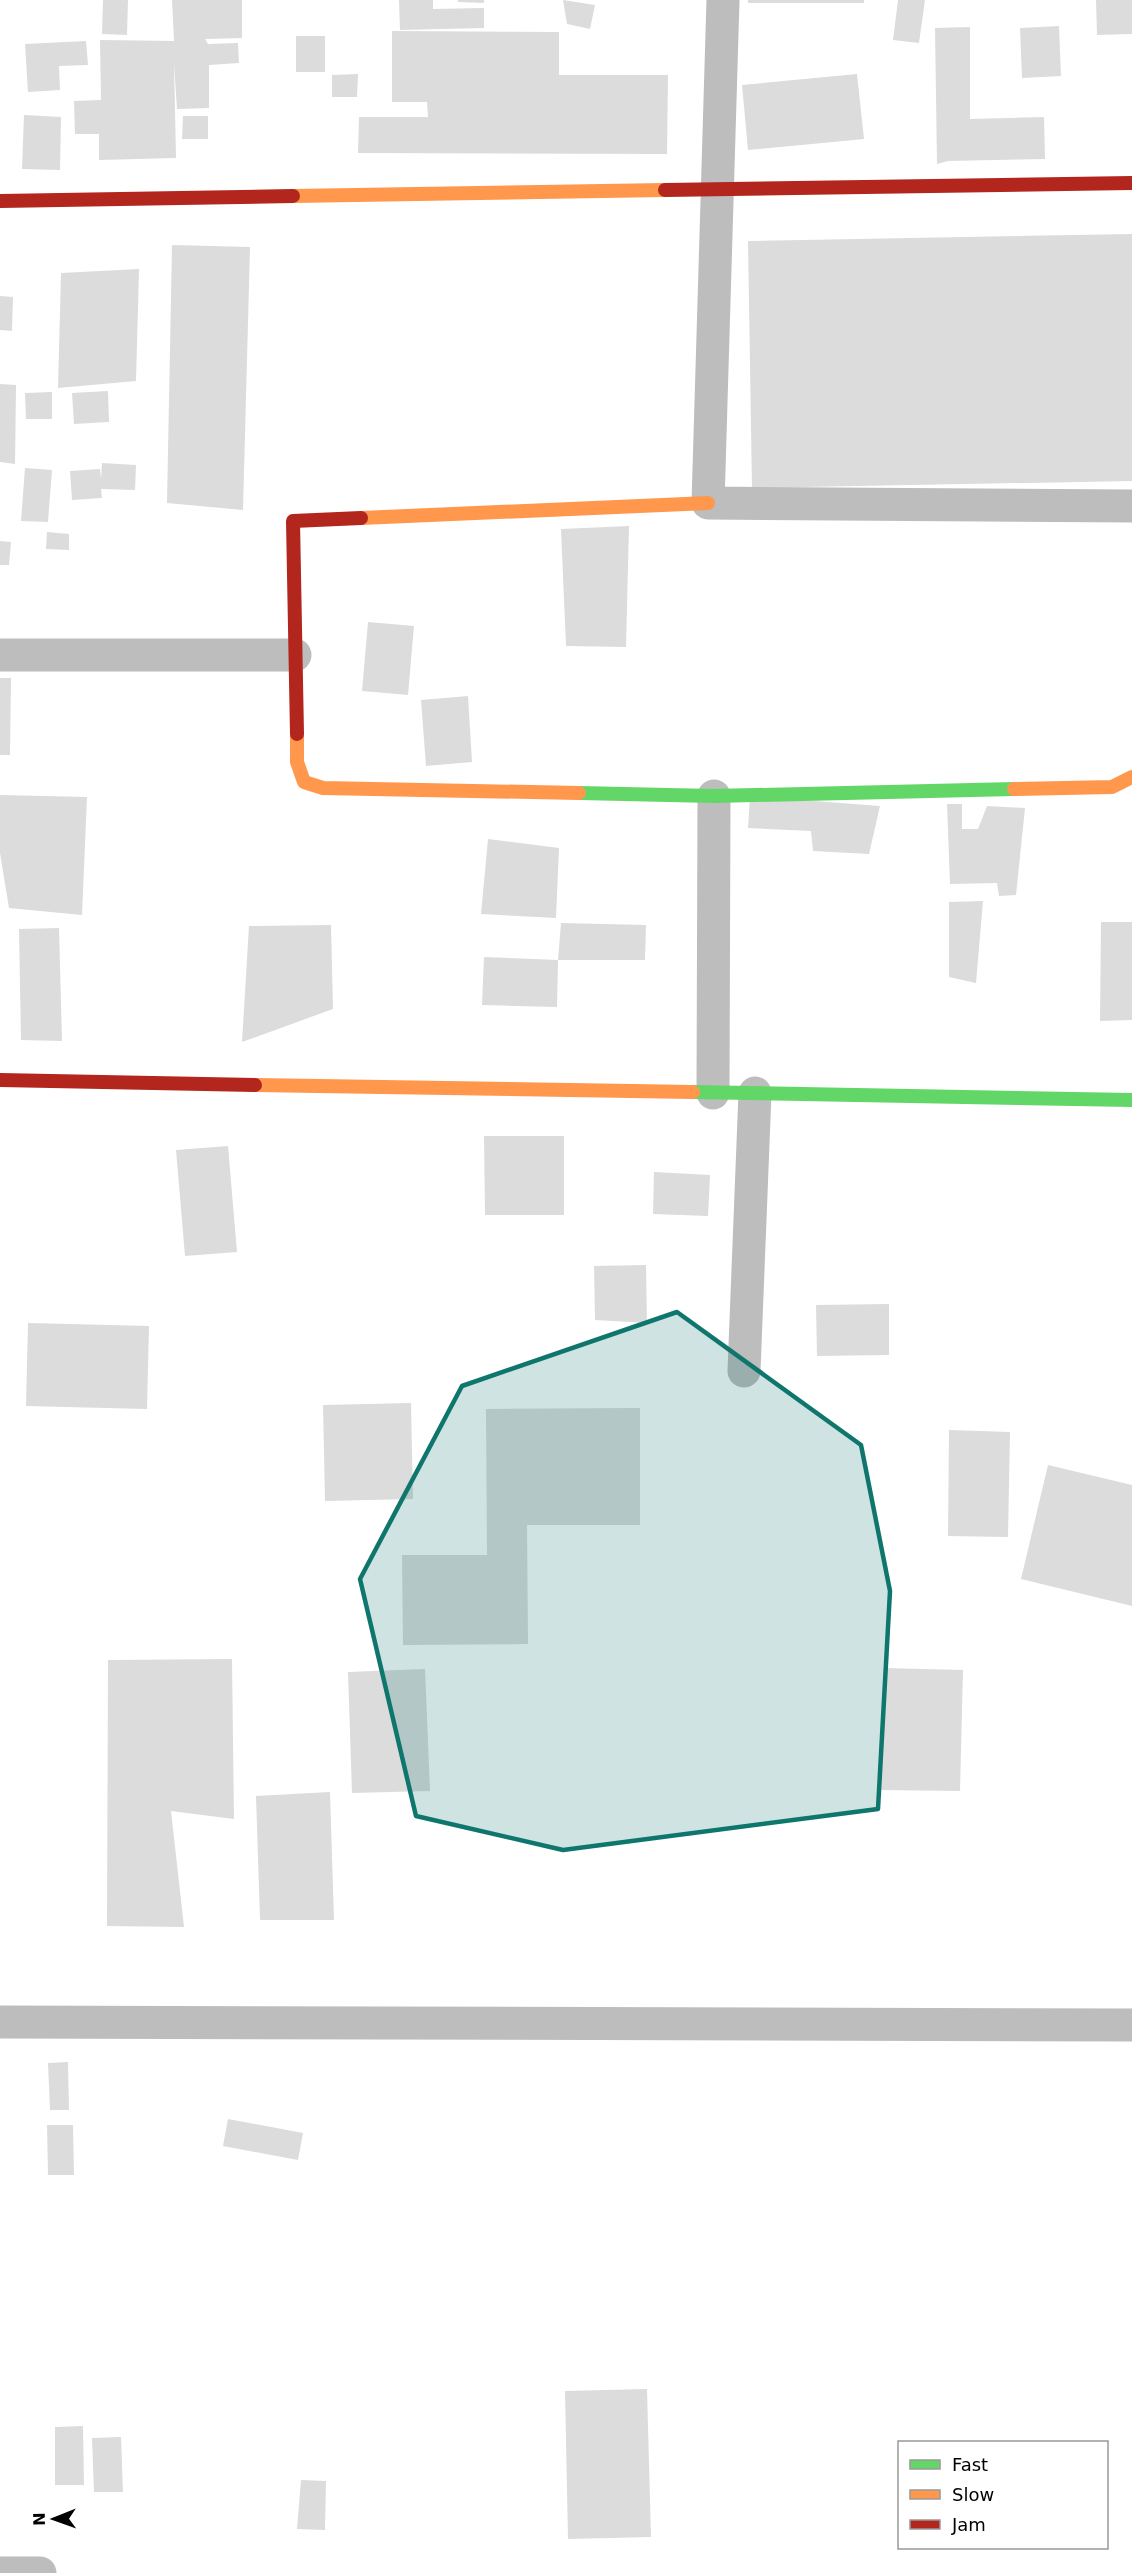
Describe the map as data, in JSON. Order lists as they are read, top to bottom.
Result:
{
  "legend": ["Fast", "Slow", "Jam"],
  "north": "left"
}
